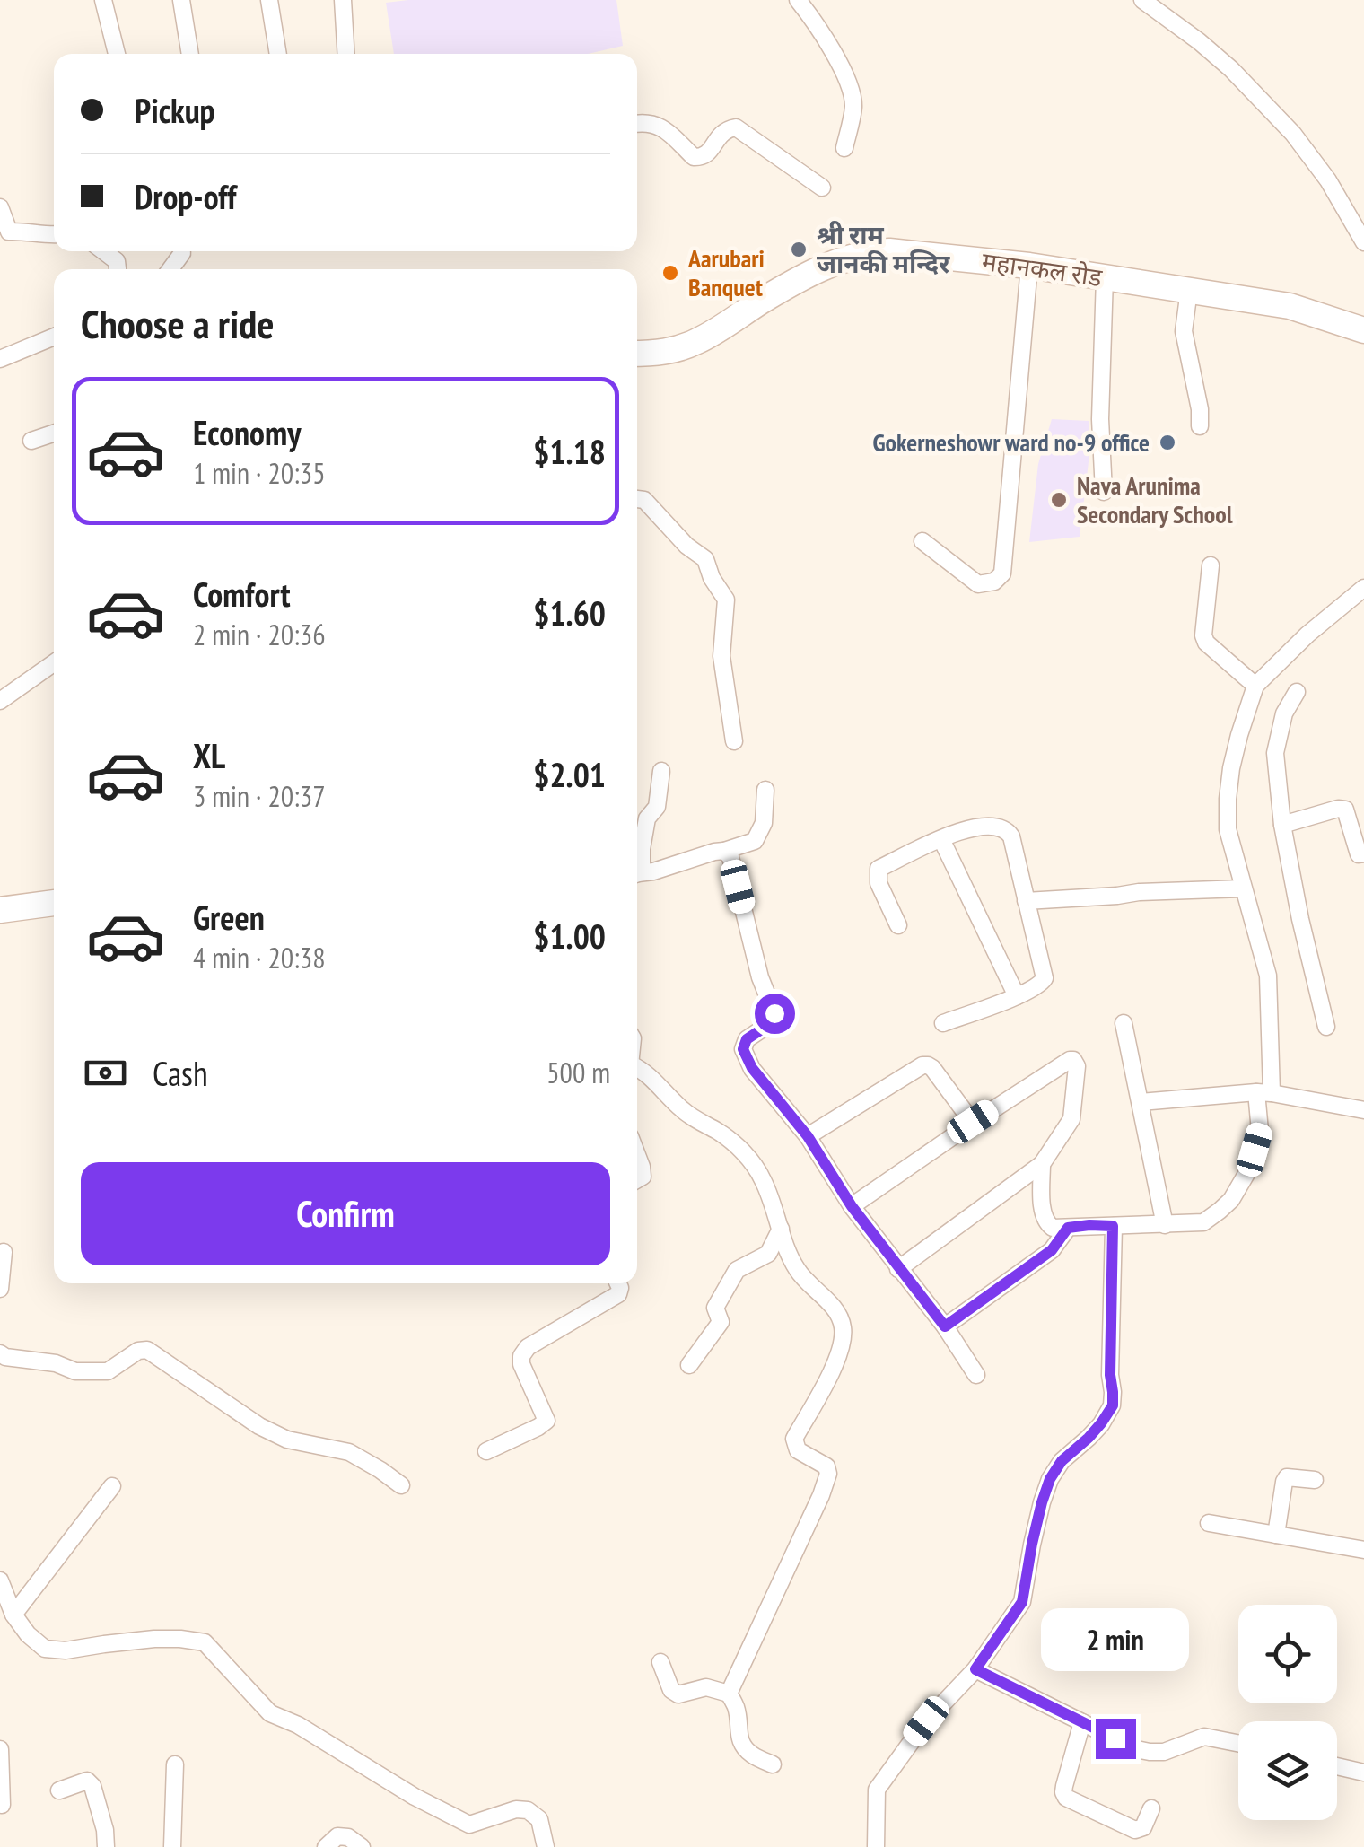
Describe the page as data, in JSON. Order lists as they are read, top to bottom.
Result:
{
  "streets": {
    "main road": ["महानकल रोड"]
  },
  "places": [
    "श्री राम जानकी मन्दिर",
    "Aarubari Banquet",
    "Gokerneshowr ward no-9 office",
    "Nava Arunima Secondary School"
  ],
  "page": {
    "banner": ["Pickup", "Drop-off"],
    "heading": "Choose a ride",
    "list": [
      {
        "name": "Economy",
        "note": "1 min · 20:35",
        "value": "$1.18"
      },
      {
        "name": "Comfort",
        "note": "2 min · 20:36",
        "value": "$1.60"
      },
      {
        "name": "XL",
        "note": "3 min · 20:37",
        "value": "$2.01"
      },
      {
        "name": "Green",
        "note": "4 min · 20:38",
        "value": "$1.00"
      }
    ],
    "pay": ["Cash", "500 m"],
    "buttons": "Confirm",
    "bubble": "2 min"
  }
}
